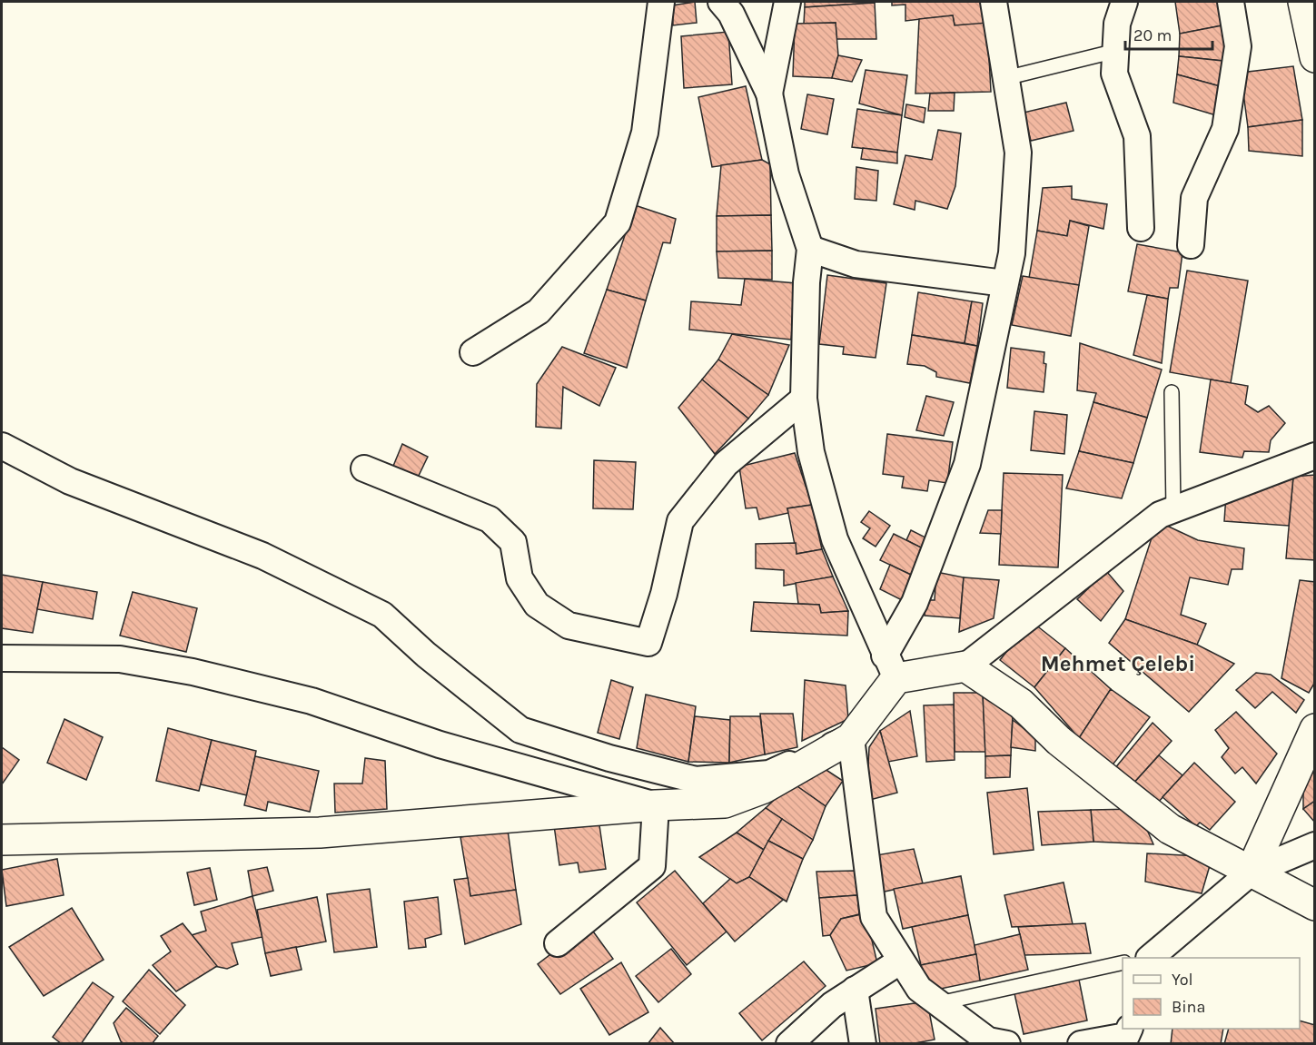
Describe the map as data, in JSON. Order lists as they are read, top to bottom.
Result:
{
  "districts": ["Mehmet Çelebi"],
  "legend": ["Yol", "Bina"],
  "scale_bar": "20 m"
}
